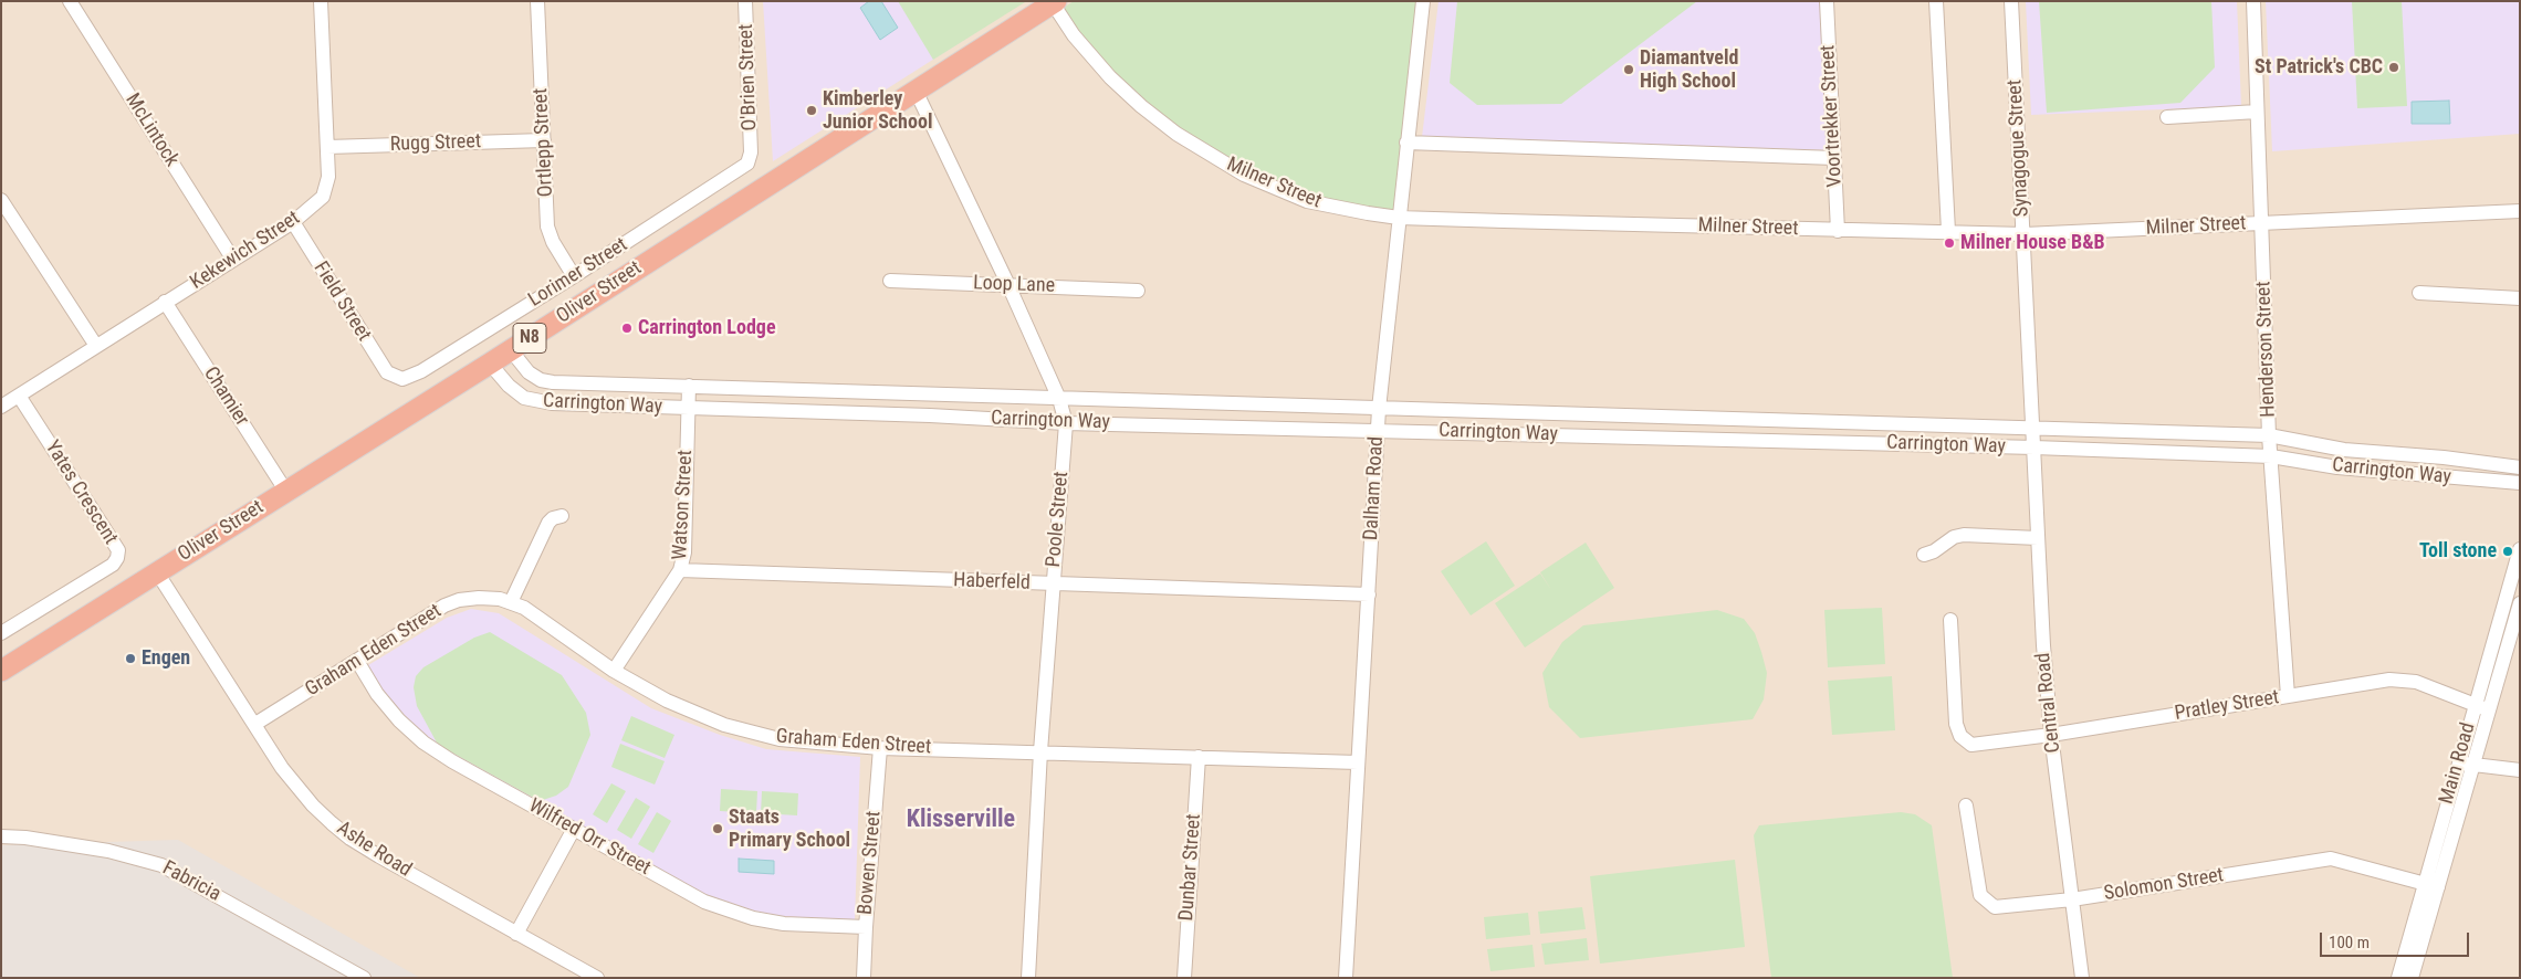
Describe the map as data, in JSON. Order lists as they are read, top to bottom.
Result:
{
  "streets": {
    "highway": ["Oliver Street", "N8"],
    "street": [
      "O'Brien Street",
      "Voortrekker Street",
      "McLintock",
      "Ortlepp Street",
      "Rugg Street",
      "Synagogue Street",
      "Milner Street",
      "Kekewich Street",
      "Lorimer Street",
      "Loop Lane",
      "Field Street",
      "Henderson Street",
      "Chamier",
      "Carrington Way",
      "Dalham Road",
      "Yates Crescent",
      "Watson Street",
      "Poole Street",
      "Haberfeld",
      "Graham Eden Street",
      "Central Road",
      "Pratley Street",
      "Main Road",
      "Wilfred Orr Street",
      "Ashe Road",
      "Bowen Street",
      "Dunbar Street",
      "Fabricia",
      "Solomon Street"
    ]
  },
  "crossings": [
    ["O'Brien Street", "Lorimer Street"],
    ["Voortrekker Street", "Milner Street"],
    ["McLintock", "Kekewich Street"],
    ["Ortlepp Street", "Rugg Street"],
    ["Ortlepp Street", "Lorimer Street"],
    ["Rugg Street", "Kekewich Street"],
    ["Synagogue Street", "Milner Street"],
    ["Synagogue Street", "Carrington Way"],
    ["Synagogue Street", "Central Road"],
    ["Milner Street", "Oliver Street"],
    ["Milner Street", "Henderson Street"],
    ["Milner Street", "Dalham Road"],
    ["Kekewich Street", "Field Street"],
    ["Kekewich Street", "Chamier"],
    ["Kekewich Street", "Yates Crescent"],
    ["Lorimer Street", "Field Street"],
    ["Loop Lane", "Poole Street"],
    ["Oliver Street", "Chamier"],
    ["Oliver Street", "Carrington Way"],
    ["Oliver Street", "Poole Street"],
    ["Oliver Street", "Ashe Road"],
    ["Henderson Street", "Carrington Way"],
    ["Henderson Street", "Pratley Street"],
    ["Carrington Way", "Dalham Road"],
    ["Carrington Way", "Watson Street"],
    ["Carrington Way", "Poole Street"],
    ["Carrington Way", "Central Road"],
    ["Dalham Road", "Haberfeld"],
    ["Dalham Road", "Graham Eden Street"],
    ["Watson Street", "Haberfeld"],
    ["Watson Street", "Graham Eden Street"],
    ["Poole Street", "Haberfeld"],
    ["Poole Street", "Graham Eden Street"],
    ["Graham Eden Street", "Wilfred Orr Street"],
    ["Graham Eden Street", "Ashe Road"],
    ["Graham Eden Street", "Bowen Street"],
    ["Graham Eden Street", "Dunbar Street"],
    ["Central Road", "Pratley Street"],
    ["Central Road", "Solomon Street"],
    ["Pratley Street", "Main Road"],
    ["Main Road", "Solomon Street"],
    ["Wilfred Orr Street", "Bowen Street"]
  ],
  "districts": ["Klisserville"],
  "places": [
    "St Patrick's CBC",
    "Diamantveld High School",
    "Kimberley Junior School",
    "Milner House B&B",
    "Carrington Lodge",
    "Toll stone",
    "Engen",
    "Staats Primary School"
  ],
  "scale_bar": "100 m"
}
